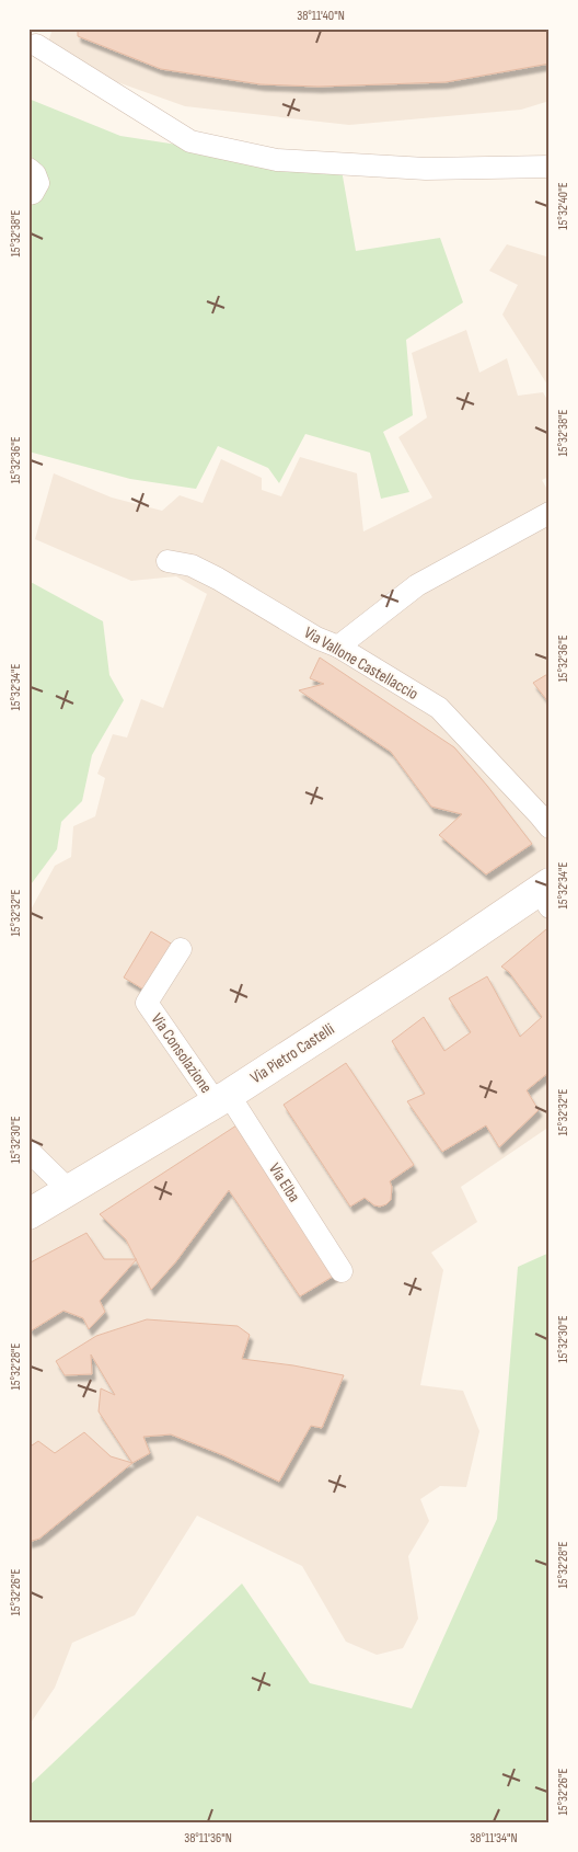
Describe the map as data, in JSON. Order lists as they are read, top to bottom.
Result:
{
  "streets": {
    "street": [
      "Via Vallone Castellaccio",
      "Via Consolazione",
      "Via Pietro Castelli",
      "Via Elba"
    ]
  },
  "crossings": [
    ["Via Consolazione", "Via Pietro Castelli"],
    ["Via Consolazione", "Via Elba"],
    ["Via Pietro Castelli", "Via Elba"]
  ],
  "coordinates": [
    "38°11'40\"N",
    "15°32'40\"E",
    "15°32'38\"E",
    "15°32'36\"E",
    "15°32'34\"E",
    "15°32'32\"E",
    "15°32'30\"E",
    "15°32'28\"E",
    "15°32'26\"E",
    "38°11'36\"N",
    "38°11'34\"N"
  ]
}
